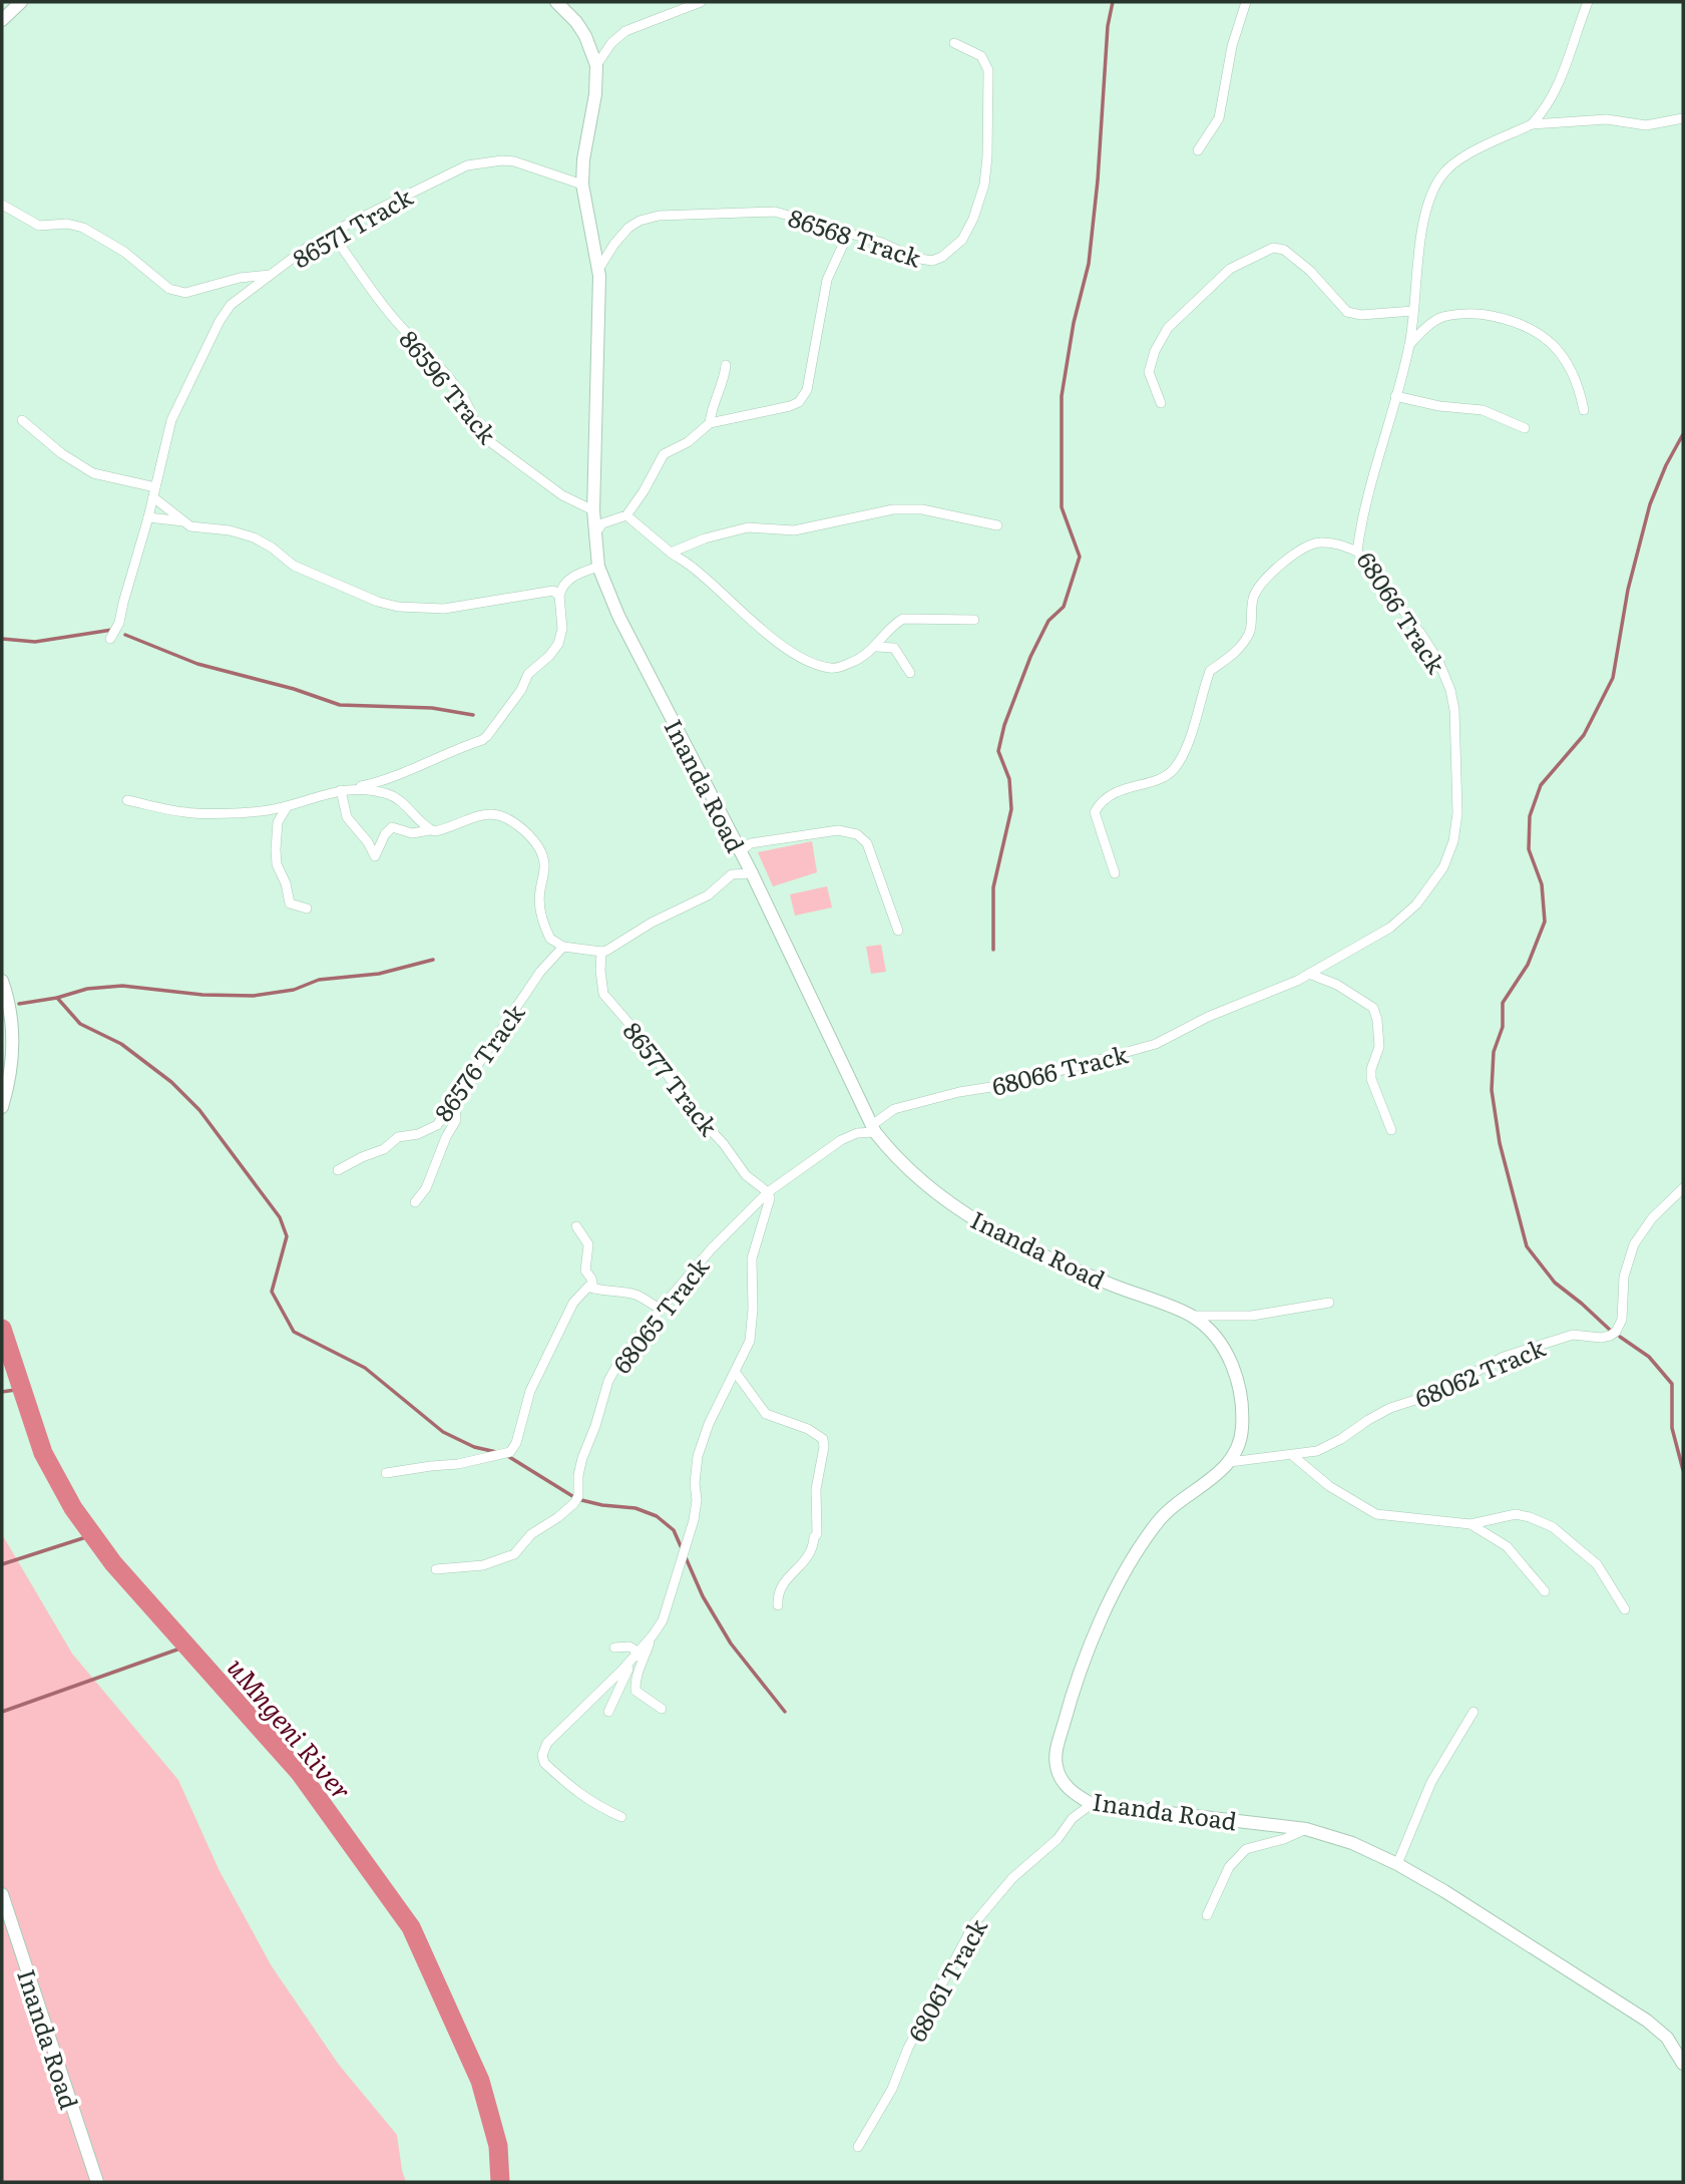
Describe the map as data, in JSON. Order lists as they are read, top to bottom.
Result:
{
  "streets": {
    "street": [
      "86571 Track",
      "86568 Track",
      "86596 Track",
      "68066 Track",
      "Inanda Road",
      "86576 Track",
      "86577 Track",
      "68065 Track",
      "68062 Track",
      "68061 Track"
    ]
  },
  "crossings": [
    ["86571 Track", "86596 Track"],
    ["86571 Track", "Inanda Road"],
    ["86568 Track", "Inanda Road"],
    ["86596 Track", "Inanda Road"],
    ["68066 Track", "Inanda Road"],
    ["68066 Track", "68065 Track"],
    ["Inanda Road", "68065 Track"],
    ["Inanda Road", "68062 Track"],
    ["Inanda Road", "68061 Track"],
    ["86577 Track", "68065 Track"]
  ],
  "water": ["uMngeni River"]
}
